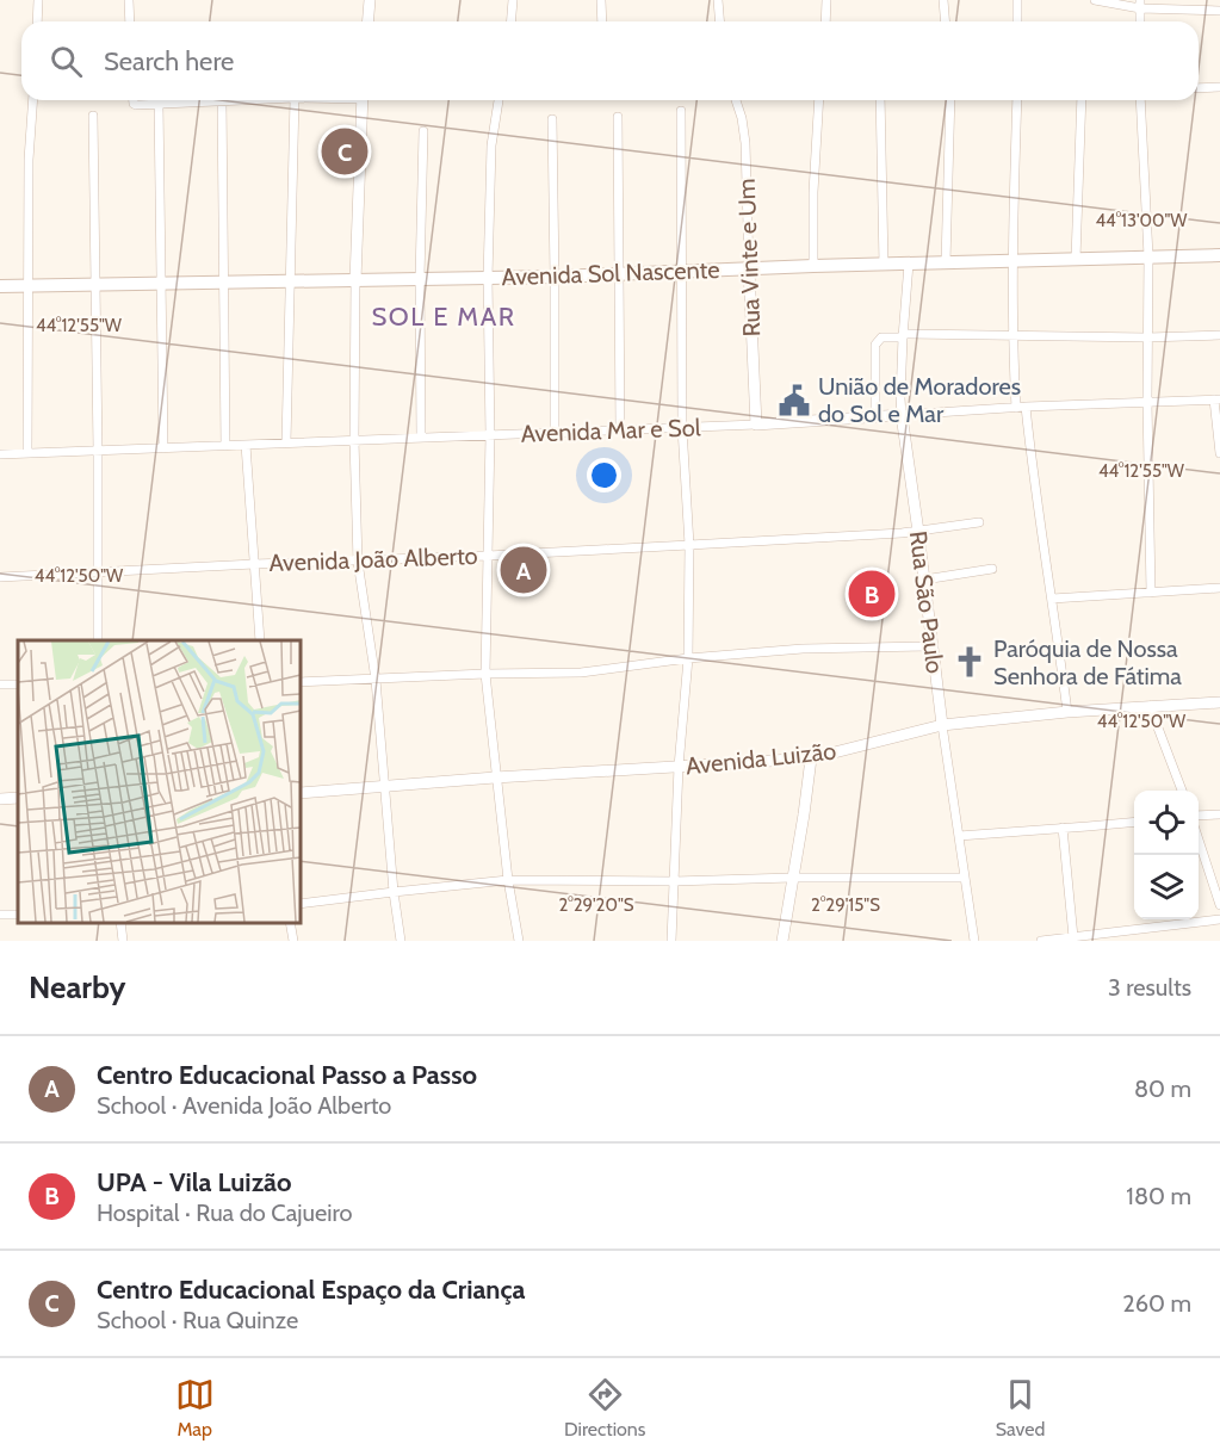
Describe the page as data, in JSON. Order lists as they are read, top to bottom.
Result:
{
  "streets": {
    "main road": ["Avenida Sol Nascente"],
    "street": [
      "Rua Vinte e Um",
      "Avenida Mar e Sol",
      "Avenida João Alberto",
      "Rua São Paulo",
      "Avenida Luizão"
    ]
  },
  "crossings": [
    ["Rua Vinte e Um", "Avenida Sol Nascente"],
    ["Rua Vinte e Um", "Avenida Mar e Sol"],
    ["Avenida Sol Nascente", "Rua São Paulo"],
    ["Avenida Mar e Sol", "Rua São Paulo"],
    ["Avenida João Alberto", "Rua São Paulo"],
    ["Rua São Paulo", "Avenida Luizão"]
  ],
  "districts": ["SOL E MAR"],
  "places": {
    "public building": ["União de Moradores do Sol e Mar"],
    "church": ["Paróquia de Nossa Senhora de Fátima"]
  },
  "page": {
    "search": "Search here",
    "pins": ["C", "A", "B"],
    "heading": ["Nearby", "3 results"],
    "list": [
      {
        "mark": "A",
        "name": "Centro Educacional Passo a Passo",
        "note": "School · Avenida João Alberto",
        "value": "80 m"
      },
      {
        "mark": "B",
        "name": "UPA - Vila Luizão",
        "note": "Hospital · Rua do Cajueiro",
        "value": "180 m"
      },
      {
        "mark": "C",
        "name": "Centro Educacional Espaço da Criança",
        "note": "School · Rua Quinze",
        "value": "260 m"
      }
    ],
    "nav": ["Map", "Directions", "Saved"]
  },
  "coordinates": [
    "44°13'00\"W",
    "44°12'55\"W",
    "44°12'50\"W",
    "2°29'20\"S",
    "2°29'15\"S"
  ]
}
